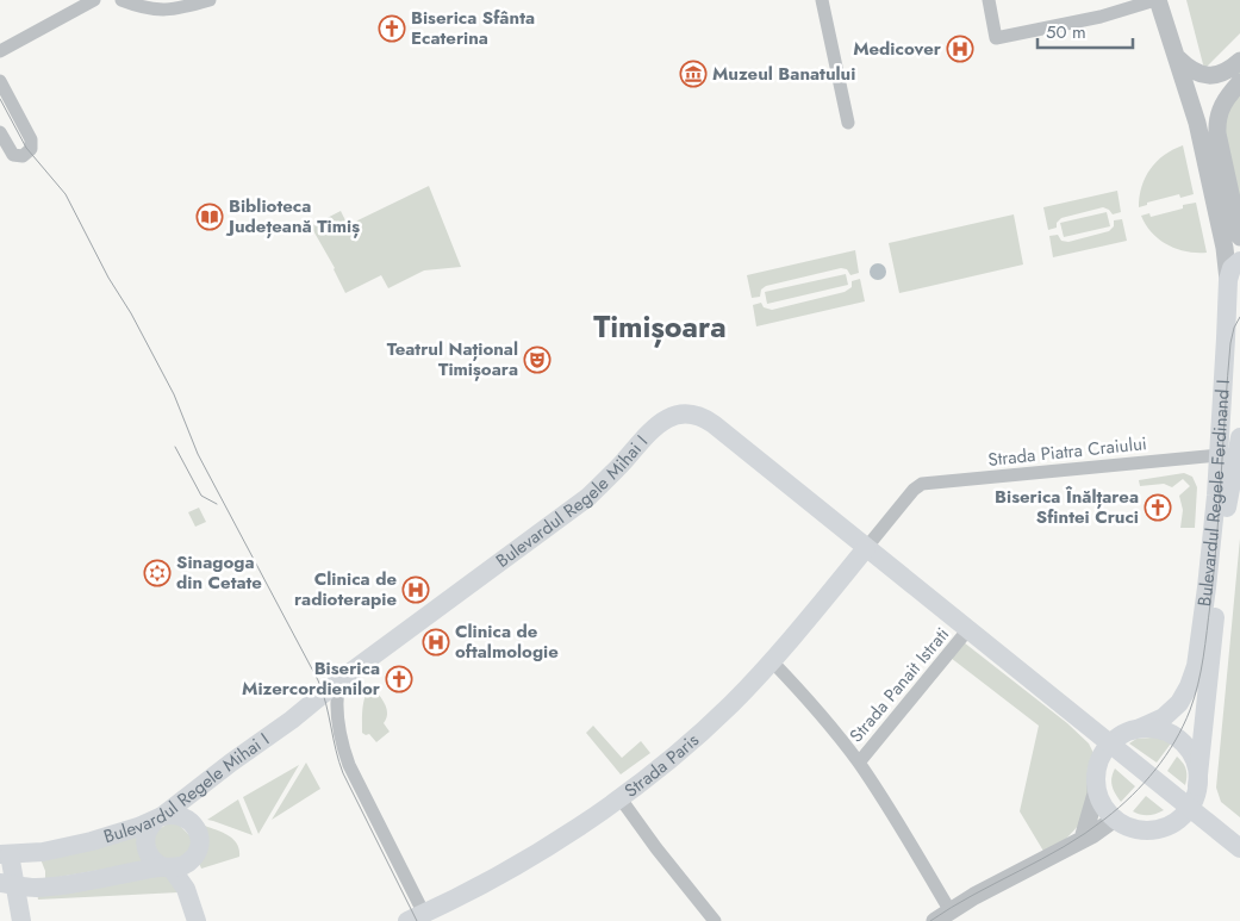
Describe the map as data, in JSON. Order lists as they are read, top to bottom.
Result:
{
  "streets": {
    "main road": ["Bulevardul Regele Ferdinand I", "Bulevardul Regele Mihai I", "Strada Paris"],
    "street": ["Strada Piatra Craiului", "Strada Panait Istrati"]
  },
  "crossings": [
    ["Strada Piatra Craiului", "Bulevardul Regele Ferdinand I"],
    ["Strada Piatra Craiului", "Bulevardul Regele Mihai I"],
    ["Strada Piatra Craiului", "Strada Paris"],
    ["Bulevardul Regele Ferdinand I", "Bulevardul Regele Mihai I"],
    ["Bulevardul Regele Mihai I", "Strada Panait Istrati"],
    ["Bulevardul Regele Mihai I", "Strada Paris"]
  ],
  "districts": ["Timișoara"],
  "places": {
    "church": ["Biserica Sfânta Ecaterina", "Biserica Înălțarea Sfintei Cruci", "Biserica Mizercordienilor"],
    "hospital": ["Medicover", "Clinica de radioterapie", "Clinica de oftalmologie"],
    "museum": ["Muzeul Banatului"],
    "library": ["Biblioteca Județeană Timiș"],
    "theatre": ["Teatrul Național Timișoara"],
    "synagogue": ["Sinagoga din Cetate"]
  },
  "scale_bar": "50 m"
}
